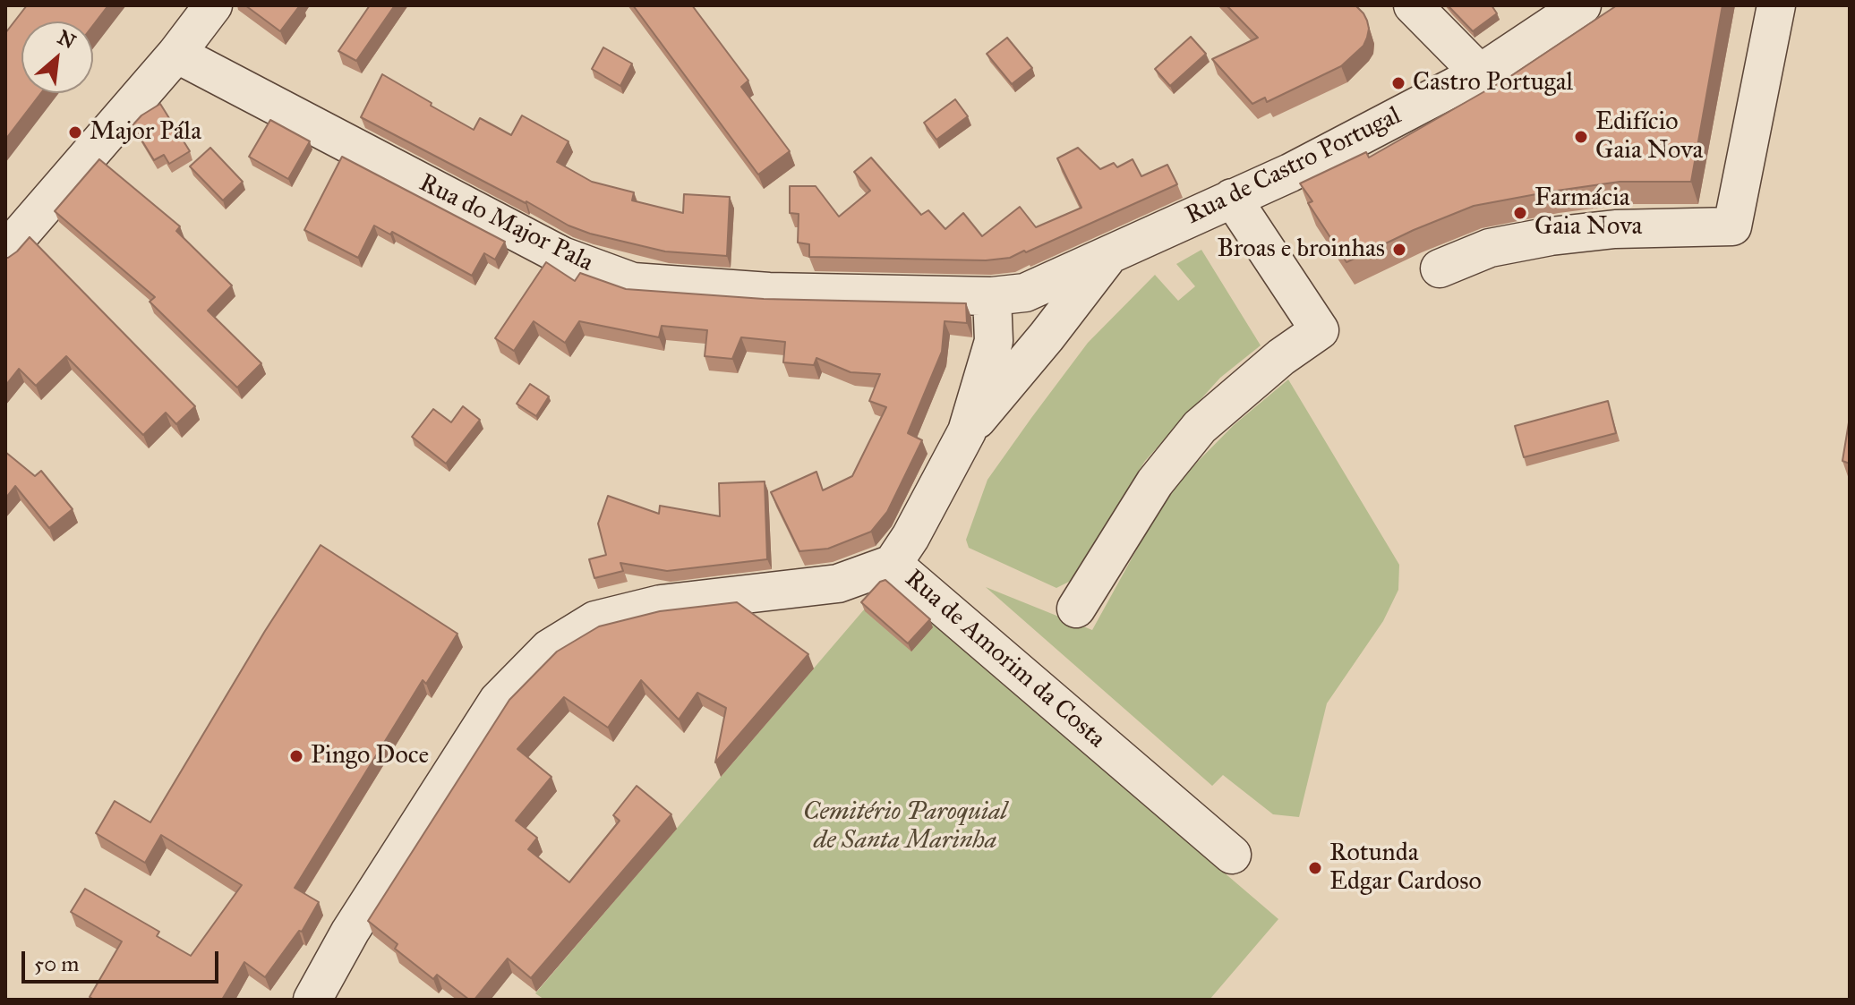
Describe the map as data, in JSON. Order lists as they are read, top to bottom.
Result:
{
  "streets": {
    "street": ["Rua de Castro Portugal", "Rua do Major Pala", "Rua de Amorim da Costa"]
  },
  "crossings": [
    ["Rua de Castro Portugal", "Rua do Major Pala"],
    ["Rua de Castro Portugal", "Rua de Amorim da Costa"],
    ["Rua do Major Pala", "Rua de Amorim da Costa"]
  ],
  "parks": ["Cemitério Paroquial de Santa Marinha"],
  "places": [
    "Castro Portugal",
    "Major Pála",
    "Edifício Gaia Nova",
    "Farmácia Gaia Nova",
    "Broas e broinhas",
    "Pingo Doce",
    "Rotunda Edgar Cardoso"
  ],
  "scale_bar": "50 m",
  "north": "top right"
}
